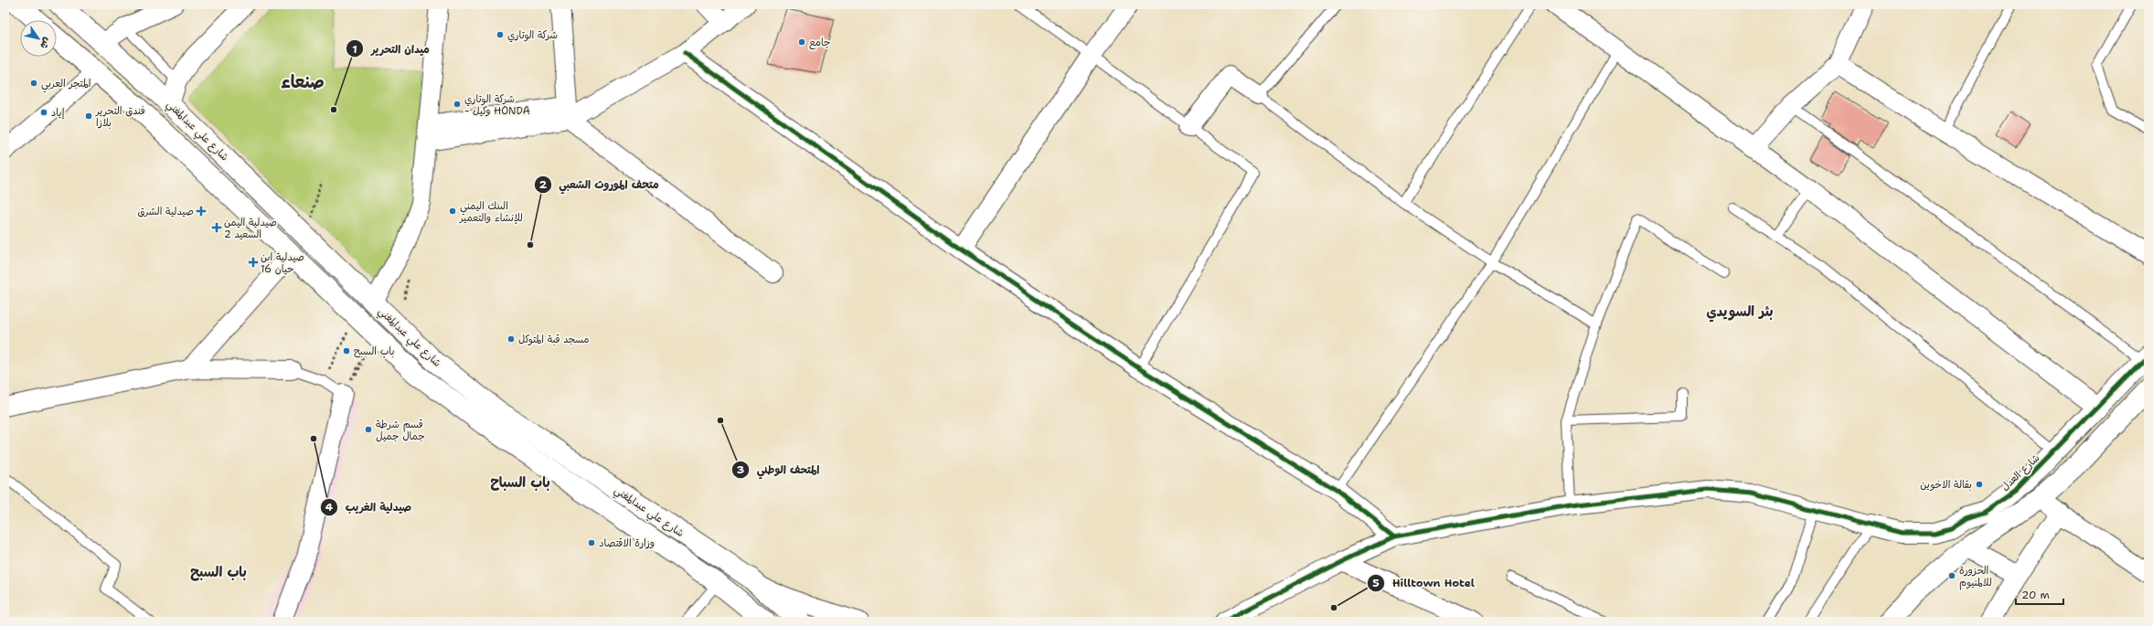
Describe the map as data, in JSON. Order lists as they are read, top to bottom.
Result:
{
  "streets": {
    "main road": ["شارع علي عبدالمغني", "شارع العدل"]
  },
  "districts": [
    "صنعاء",
    "بئر السويدي",
    "باب السباح",
    "باب السبح"
  ],
  "places": {
    "other": [
      "شركة الوتاري",
      "جامع",
      "المتجر العربي",
      "شركة الوتاري - وكيل HONDA",
      "ميدان التحرير",
      "إياد",
      "فندق التحرير بلازا",
      "البنك اليمني للإنشاء والتعمير",
      "متحف الموروث الشعبي",
      "مسجد قبة المتوكل",
      "باب السبح",
      "المتحف الوطني",
      "قسم شرطة جمال جميل",
      "صيدلية الغريب",
      "بقالة الاخوين",
      "وزارة الاقتصاد",
      "الحزورة للالمنيوم",
      "Hilltown Hotel"
    ],
    "health": ["صيدلية الشرق", "صيدلية اليمن السعيد 2", "صيدلية ابن حيان 16"]
  },
  "scale_bar": "20 m",
  "north": "bottom right"
}
